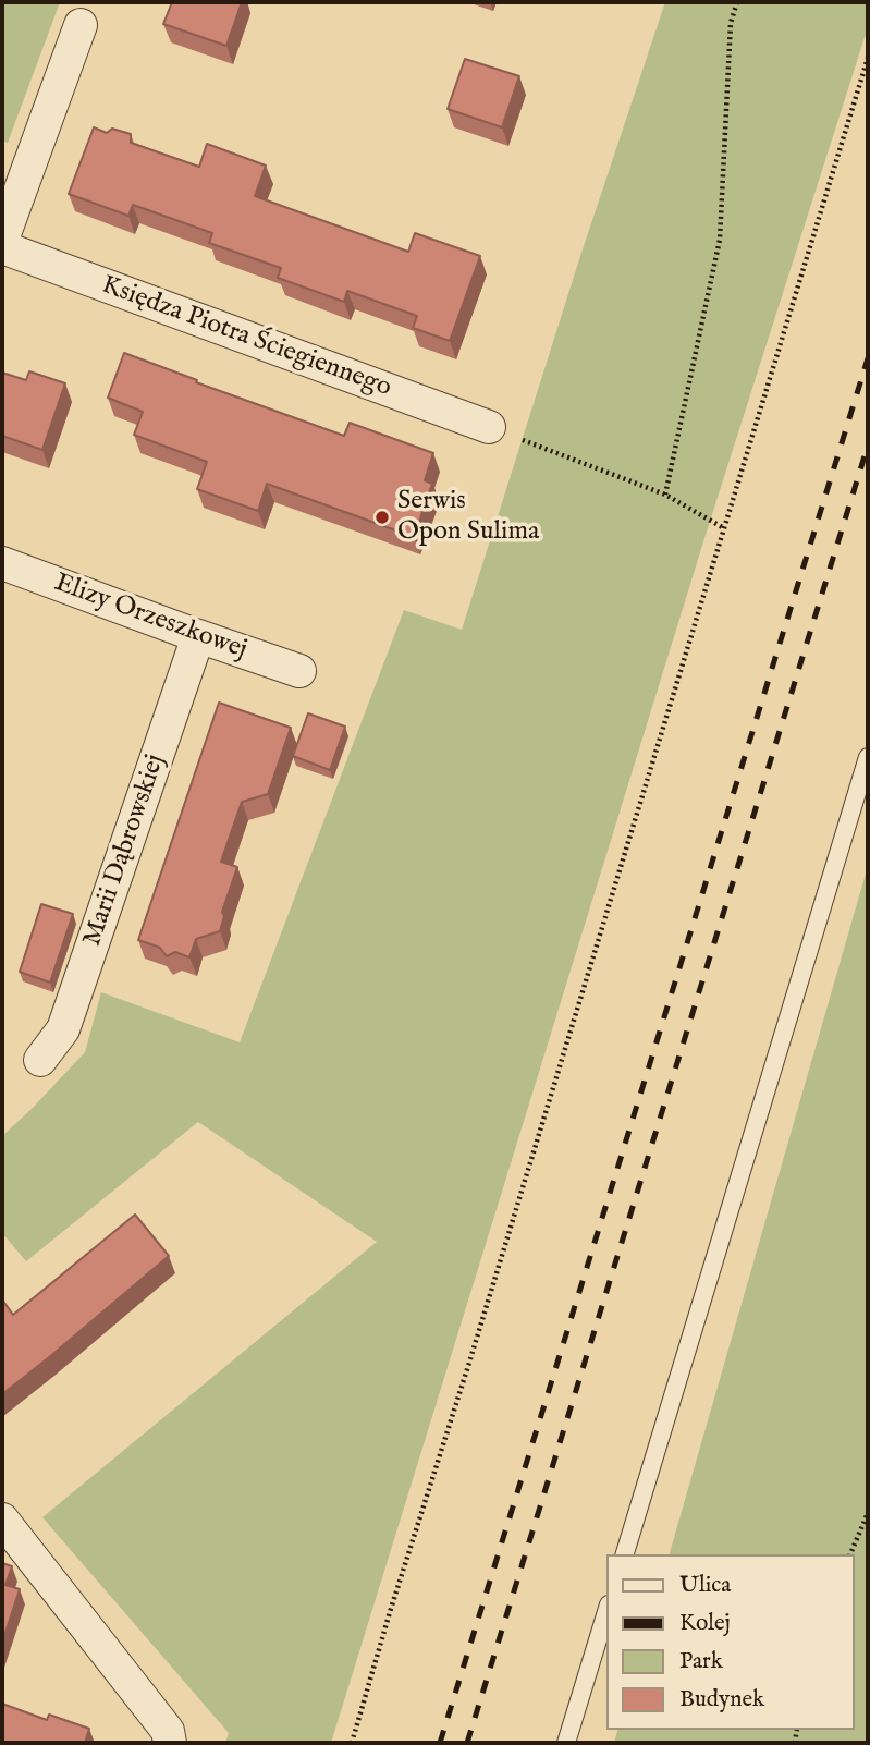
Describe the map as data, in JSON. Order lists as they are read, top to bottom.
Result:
{
  "streets": {
    "street": ["Księdza Piotra Ściegiennego", "Elizy Orzeszkowej", "Marii Dąbrowskiej"]
  },
  "crossings": [
    ["Elizy Orzeszkowej", "Marii Dąbrowskiej"]
  ],
  "places": ["Serwis Opon Sulima"],
  "legend": [
    "Ulica",
    "Kolej",
    "Park",
    "Budynek"
  ]
}
